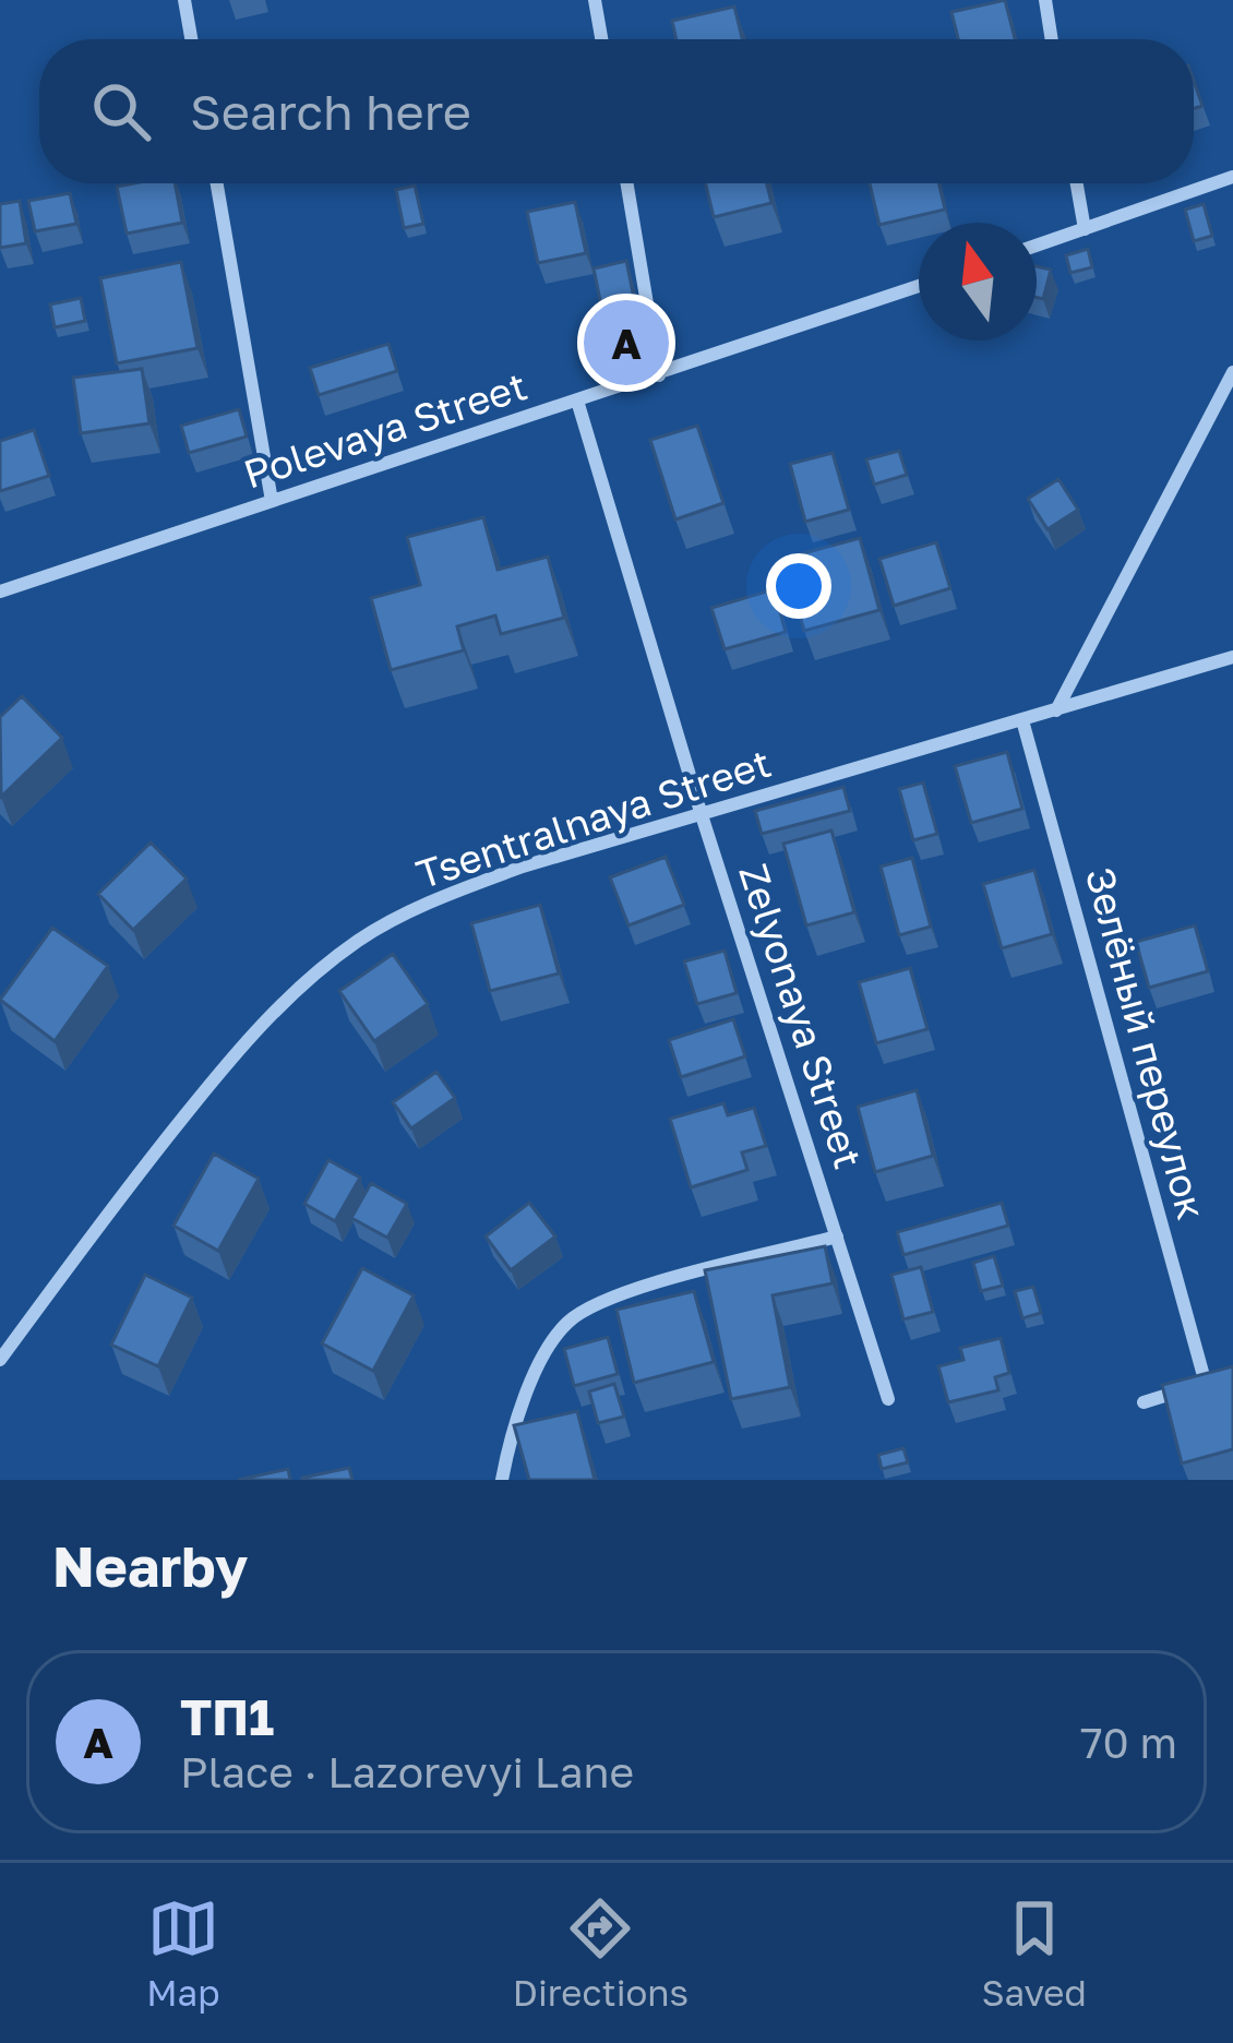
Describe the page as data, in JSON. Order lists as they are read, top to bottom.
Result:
{
  "streets": {
    "street": [
      "Polevaya Street",
      "Tsentralnaya Street",
      "Zelyonaya Street",
      "Зелёный переулок"
    ]
  },
  "crossings": [
    ["Polevaya Street", "Zelyonaya Street"],
    ["Tsentralnaya Street", "Zelyonaya Street"],
    ["Tsentralnaya Street", "Зелёный переулок"]
  ],
  "north": "top",
  "page": {
    "search": "Search here",
    "pins": "A",
    "heading": "Nearby",
    "list": [
      {
        "mark": "A",
        "name": "ТП1",
        "note": "Place · Lazorevyi Lane",
        "value": "70 m"
      }
    ],
    "nav": ["Map", "Directions", "Saved"]
  }
}
